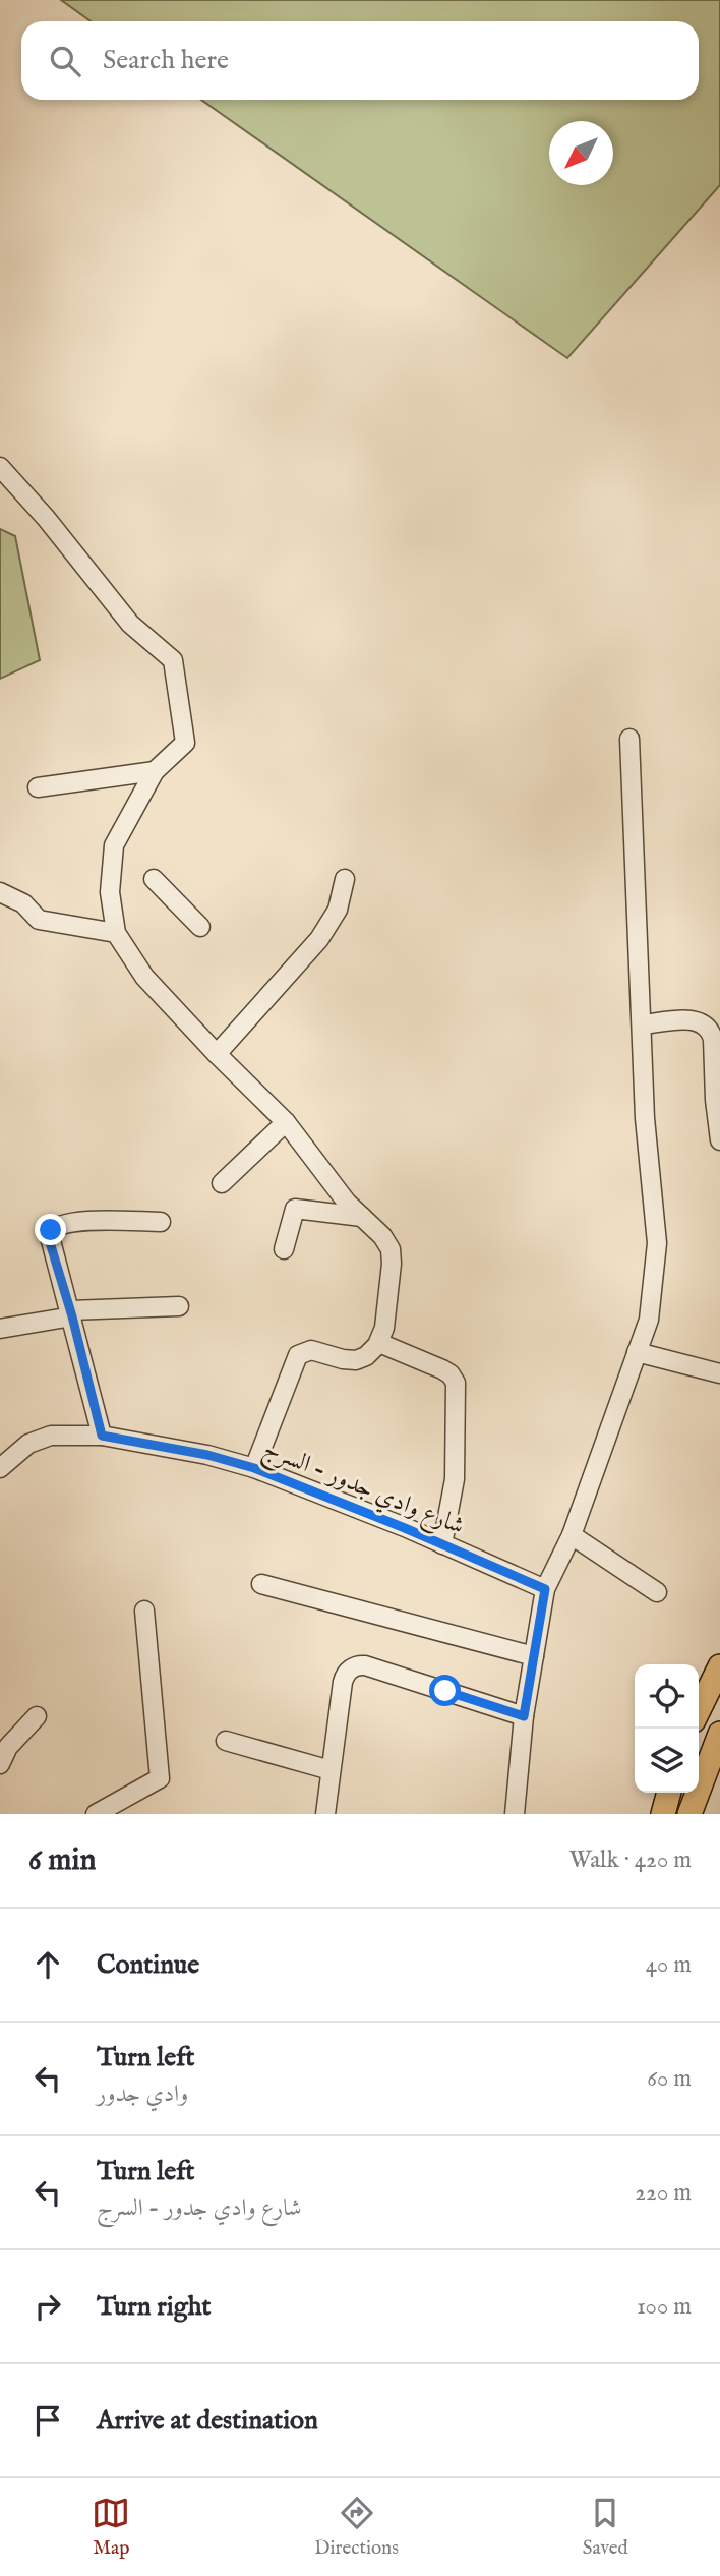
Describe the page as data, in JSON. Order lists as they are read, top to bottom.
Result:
{
  "streets": {
    "street": ["شارع وادي جدور - السرج"]
  },
  "north": "bottom left",
  "page": {
    "search": "Search here",
    "heading": ["6 min", "Walk · 420 m"],
    "list": [
      ["Continue", "40 m"],
      ["Turn left", "وادي جدور", "60 m"],
      ["Turn left", "شارع وادي جدور - السرج", "220 m"],
      ["Turn right", "100 m"],
      "Arrive at destination"
    ],
    "nav": ["Map", "Directions", "Saved"]
  }
}
